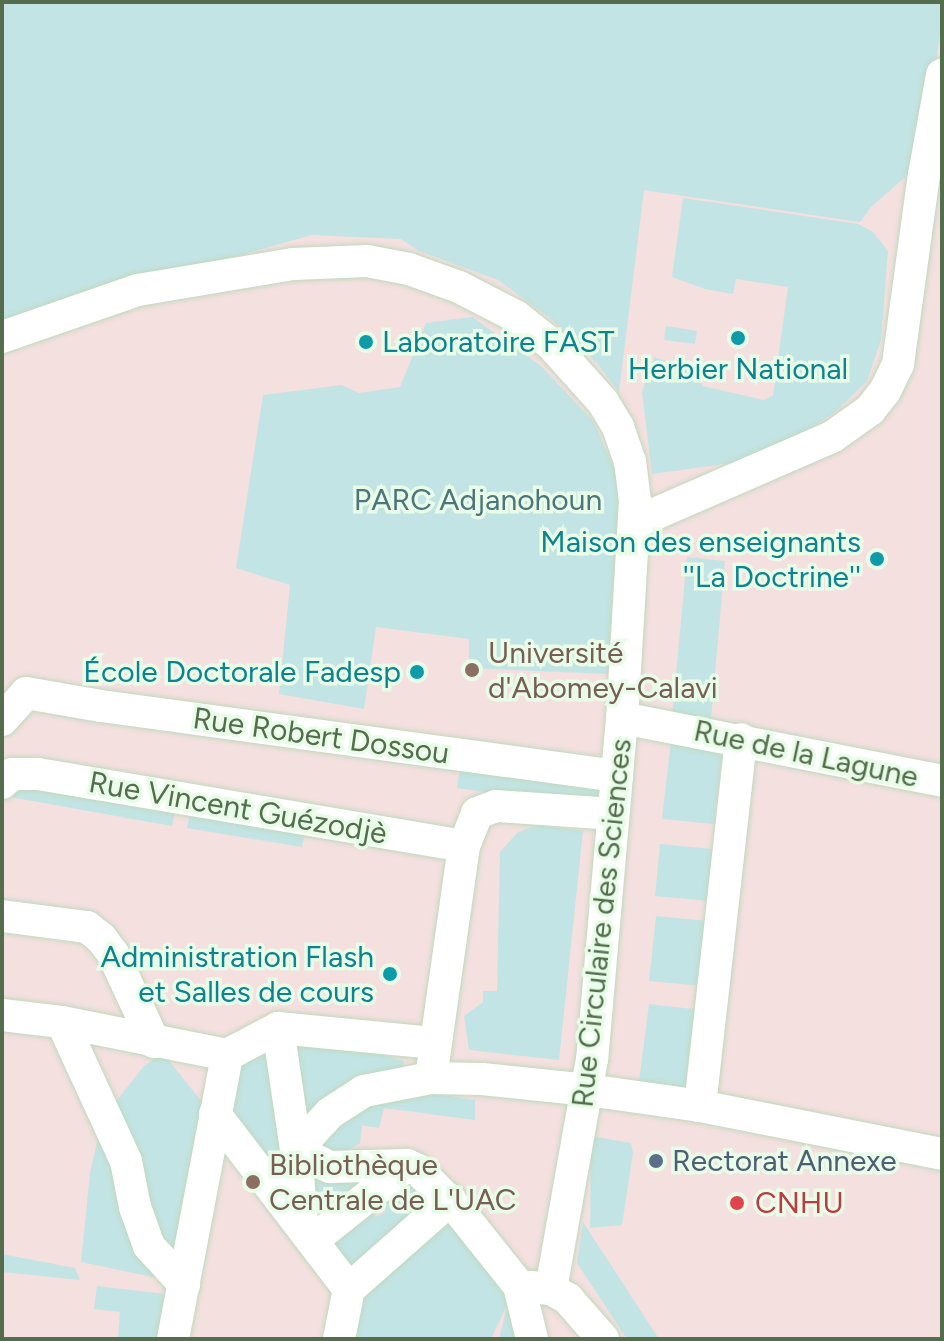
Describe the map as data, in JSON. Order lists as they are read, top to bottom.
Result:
{
  "streets": {
    "lane": [
      "Rue Robert Dossou",
      "Rue de la Lagune",
      "Rue Vincent Guézodjè",
      "Rue Circulaire des Sciences"
    ]
  },
  "crossings": [
    ["Rue Robert Dossou", "Rue Circulaire des Sciences"],
    ["Rue de la Lagune", "Rue Circulaire des Sciences"]
  ],
  "parks": ["PARC Adjanohoun"],
  "places": [
    "Herbier National",
    "Laboratoire FAST",
    "Maison des enseignants ''La Doctrine''",
    "Université d'Abomey-Calavi",
    "École Doctorale Fadesp",
    "Administration Flash et Salles de cours",
    "Rectorat Annexe",
    "Bibliothèque Centrale de L'UAC",
    "CNHU"
  ]
}
